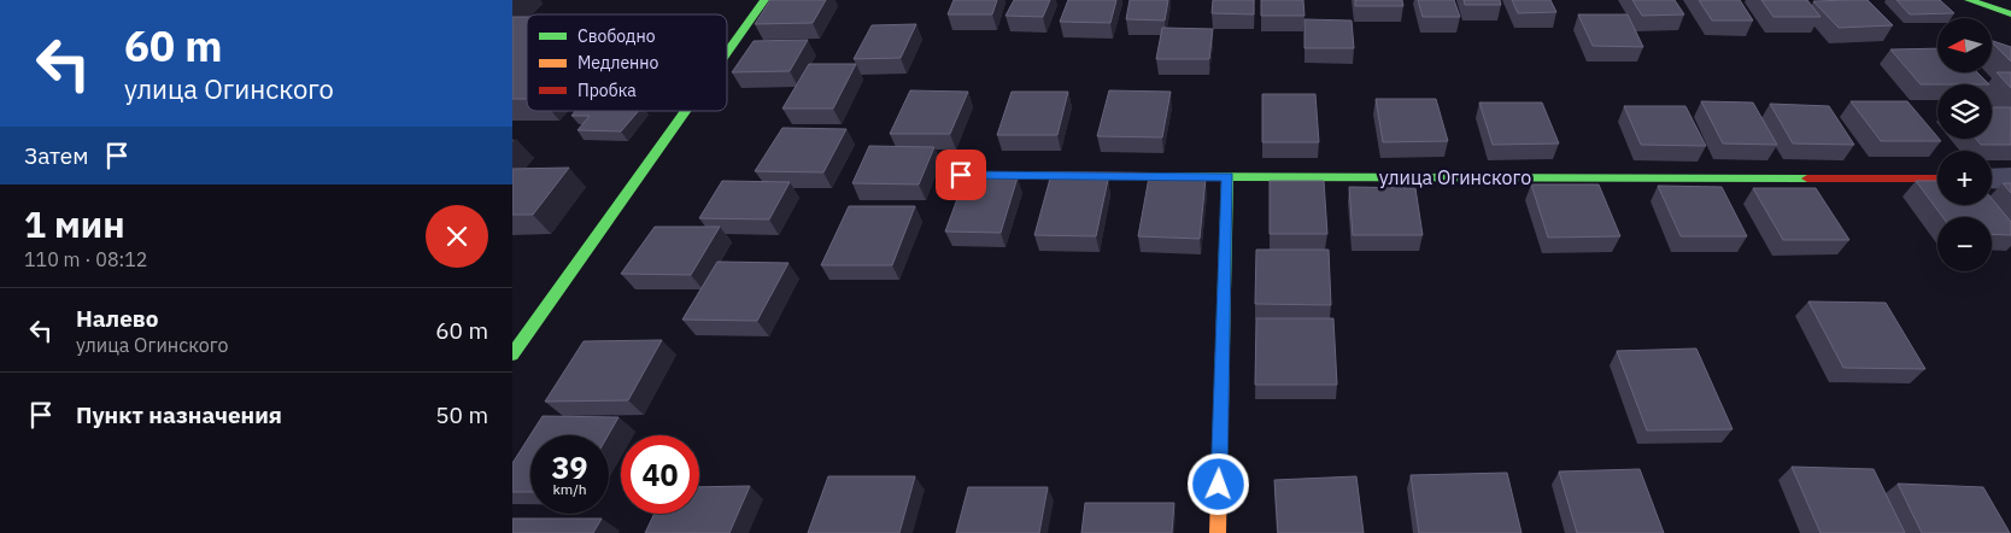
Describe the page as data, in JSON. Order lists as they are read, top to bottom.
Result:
{
  "streets": {
    "street": ["улица Огинского"]
  },
  "legend": ["Свободно", "Медленно", "Пробка"],
  "north": "left",
  "page": {
    "turn": ["60 m", "улица Огинского"],
    "map_buttons": ["+", "−"],
    "then": "Затем",
    "heading": ["1 мин", "110 m · 08:12"],
    "list": [
      {
        "name": "Налево",
        "note": "улица Огинского",
        "value": "60 m"
      },
      {
        "name": "Пункт назначения",
        "value": "50 m"
      }
    ],
    "speed": "39 km/h",
    "limit": "40"
  }
}
